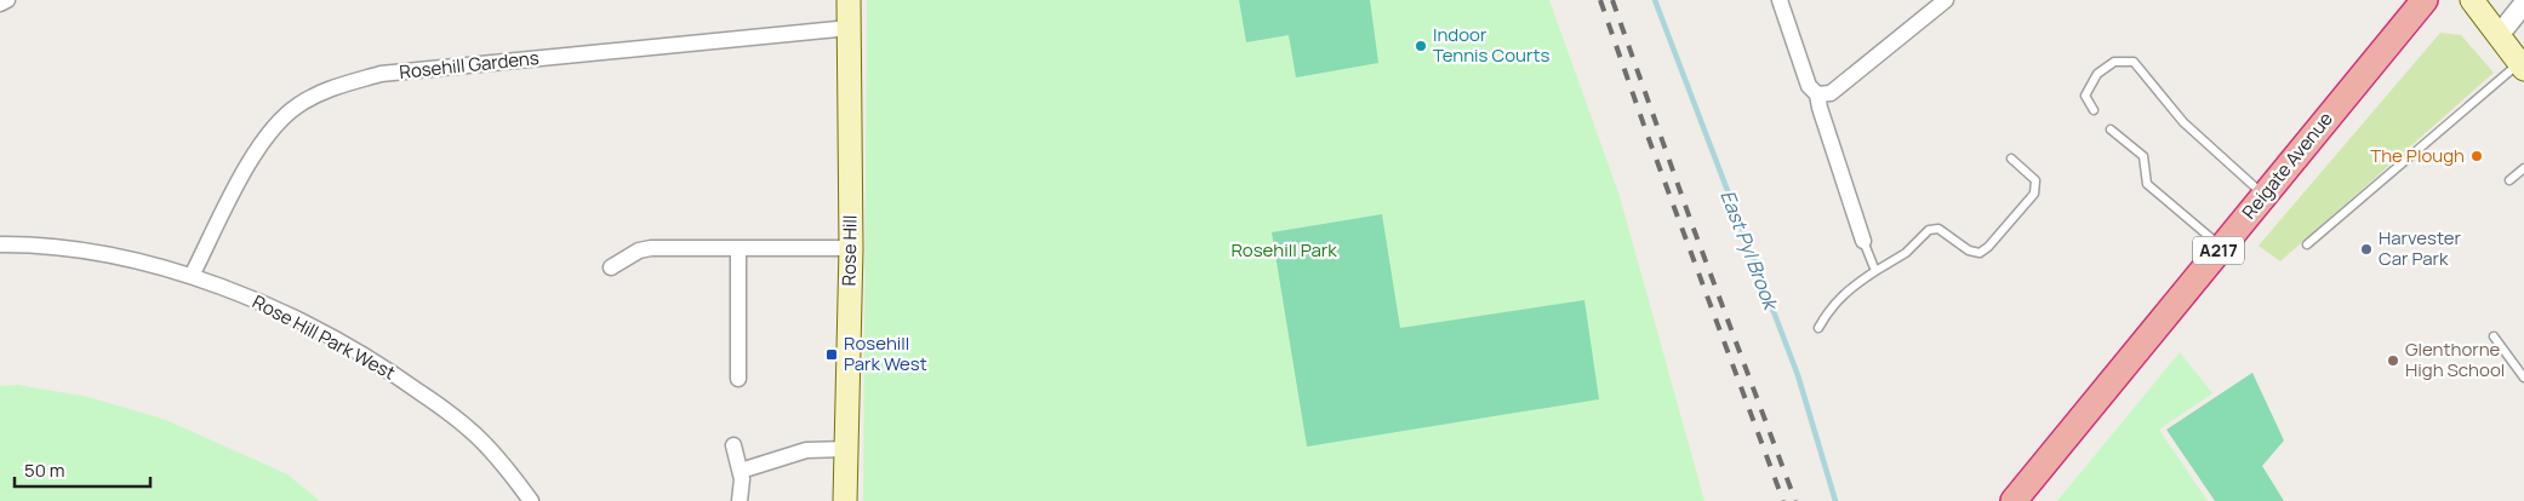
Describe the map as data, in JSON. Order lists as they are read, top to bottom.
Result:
{
  "streets": {
    "highway": ["Reigate Avenue", "A217"],
    "main road": ["Rose Hill"],
    "street": ["Rosehill Gardens", "Rose Hill Park West"]
  },
  "crossings": [
    ["Rosehill Gardens", "Rose Hill"],
    ["Rosehill Gardens", "Rose Hill Park West"]
  ],
  "water": ["East Pyl Brook"],
  "parks": ["Rosehill Park"],
  "places": {
    "other": [
      "Indoor Tennis Courts",
      "The Plough",
      "Harvester Car Park",
      "Glenthorne High School"
    ],
    "transit": ["Rosehill Park West"]
  },
  "scale_bar": "50 m"
}
